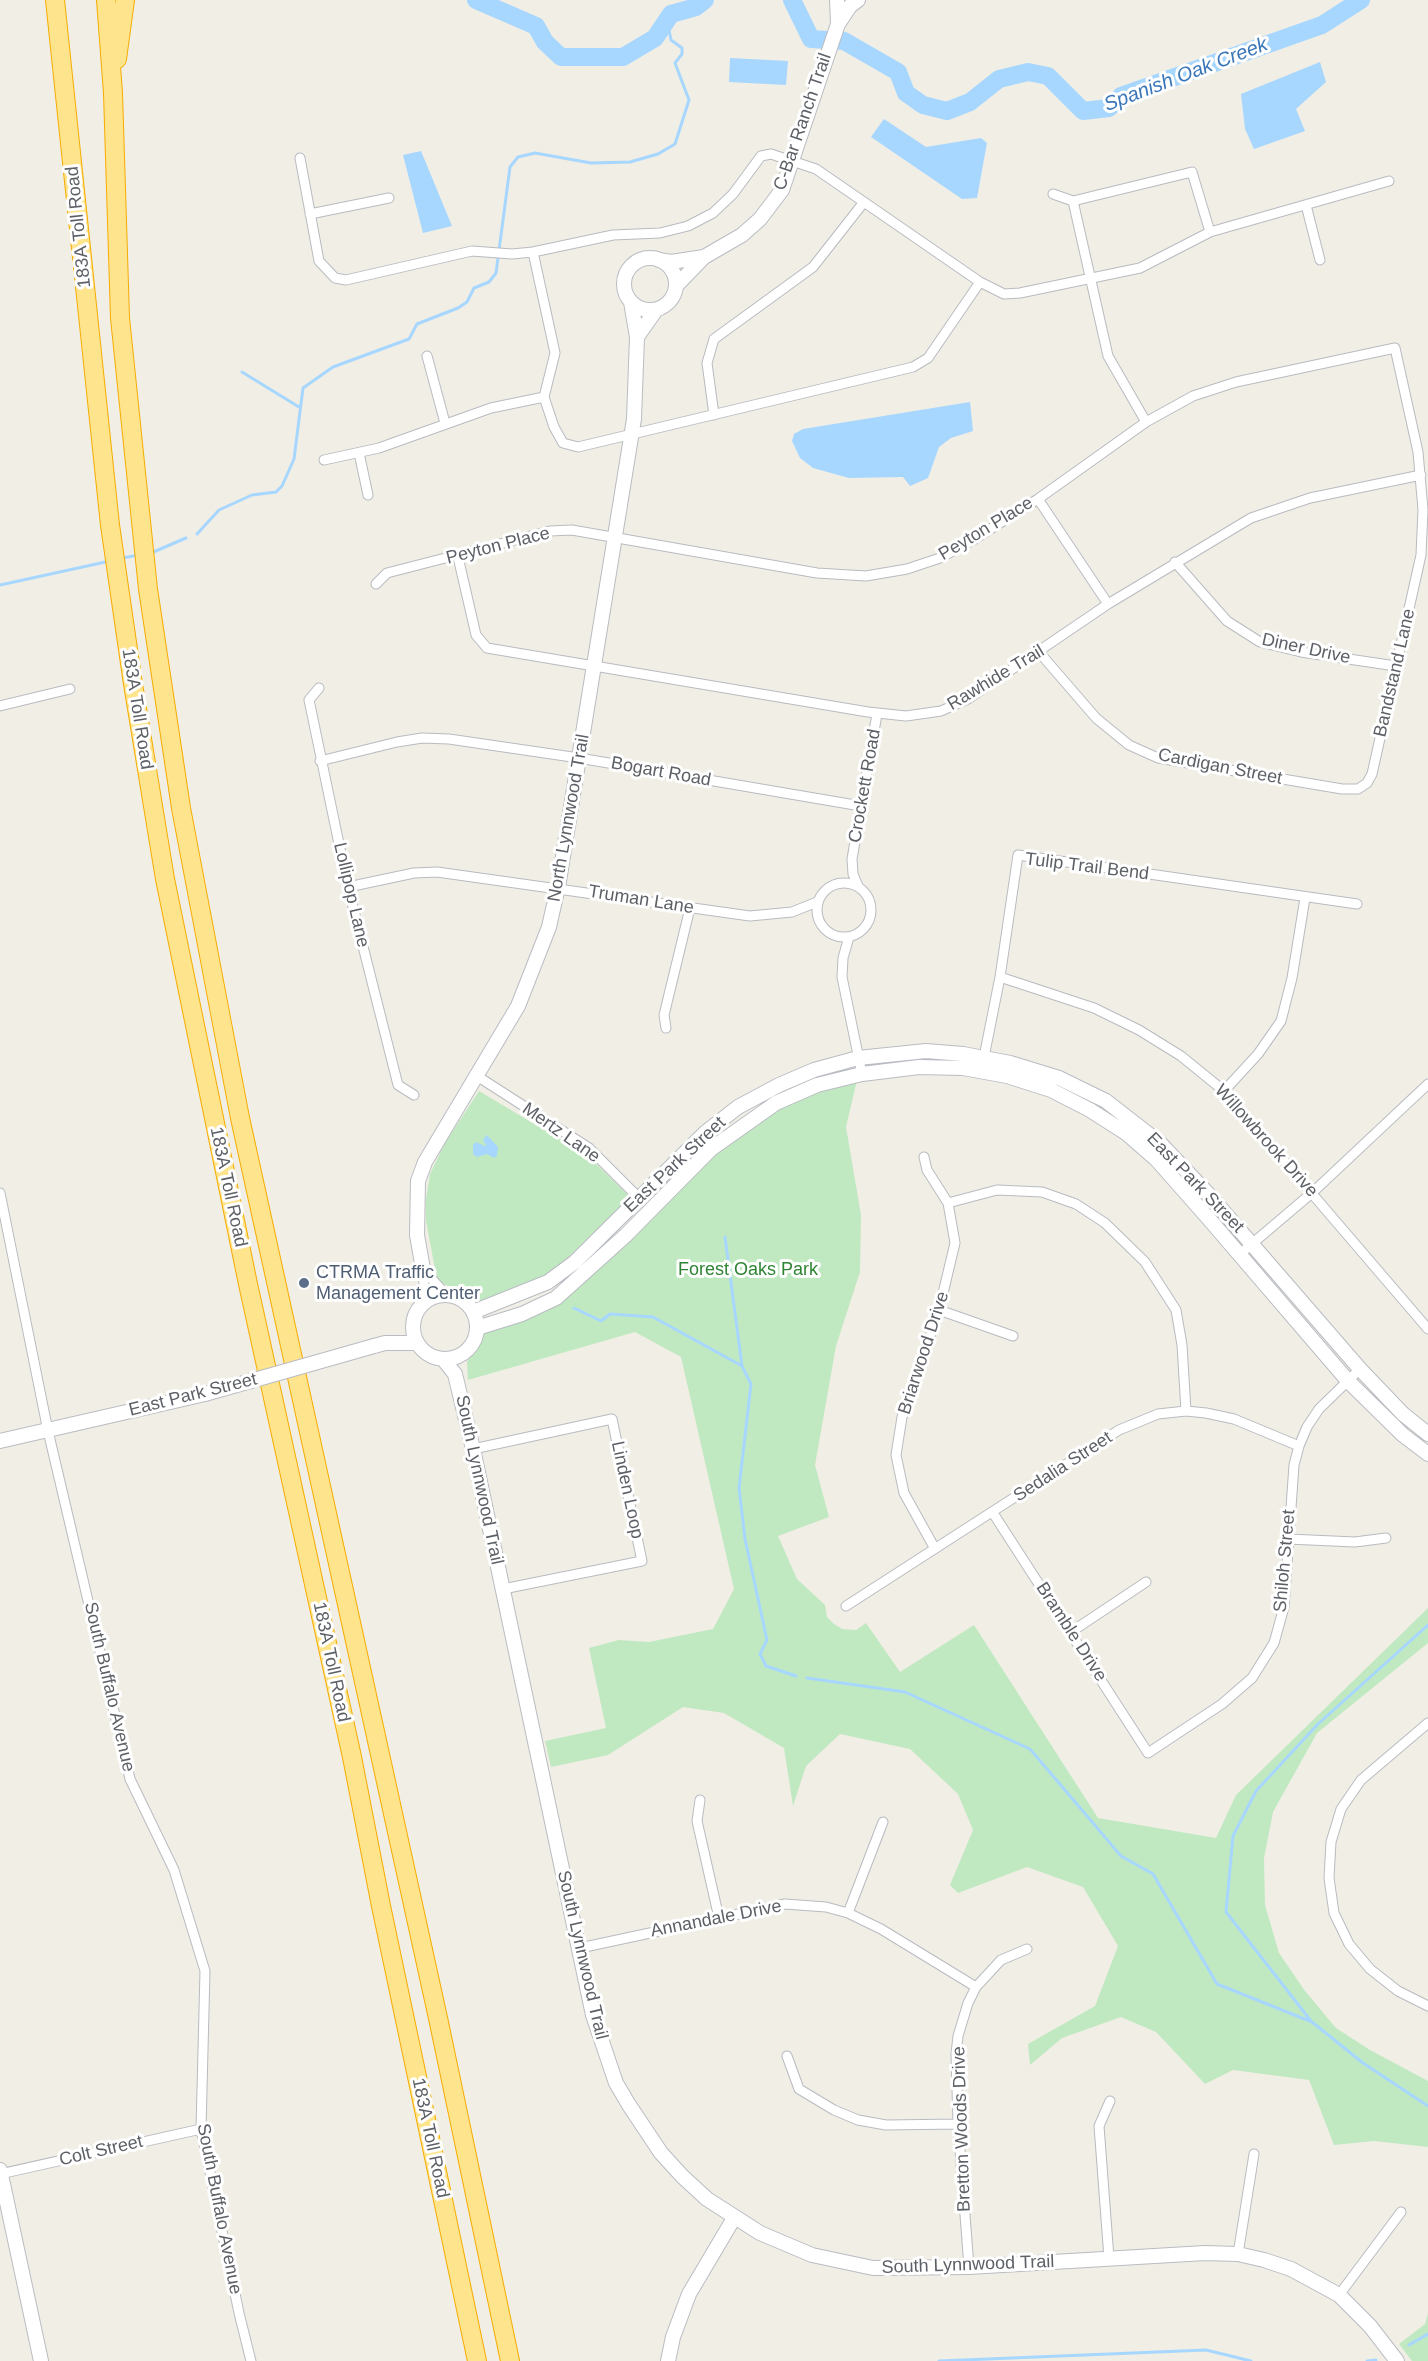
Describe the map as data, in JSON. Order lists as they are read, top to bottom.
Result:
{
  "streets": {
    "highway": ["183A Toll Road"],
    "street": [
      "C-Bar Ranch Trail",
      "Peyton Place",
      "Diner Drive",
      "Bandstand Lane",
      "Rawhide Trail",
      "Cardigan Street",
      "Bogart Road",
      "Crockett Road",
      "North Lynnwood Trail",
      "Tulip Trail Bend",
      "Lollipop Lane",
      "Truman Lane",
      "Mertz Lane",
      "Willowbrook Drive",
      "East Park Street",
      "Briarwood Drive",
      "Sedalia Street",
      "South Lynnwood Trail",
      "Linden Loop",
      "Shiloh Street",
      "Bramble Drive",
      "South Buffalo Avenue",
      "Annandale Drive",
      "Bretton Woods Drive",
      "Colt Street"
    ]
  },
  "crossings": [
    ["C-Bar Ranch Trail", "North Lynnwood Trail"],
    ["Peyton Place", "Bandstand Lane"],
    ["Peyton Place", "Rawhide Trail"],
    ["Peyton Place", "North Lynnwood Trail"],
    ["Diner Drive", "Bandstand Lane"],
    ["Diner Drive", "Rawhide Trail"],
    ["Bandstand Lane", "Rawhide Trail"],
    ["Bandstand Lane", "Cardigan Street"],
    ["Rawhide Trail", "Cardigan Street"],
    ["Rawhide Trail", "Crockett Road"],
    ["Rawhide Trail", "North Lynnwood Trail"],
    ["Bogart Road", "Crockett Road"],
    ["Bogart Road", "North Lynnwood Trail"],
    ["Bogart Road", "Lollipop Lane"],
    ["Crockett Road", "Truman Lane"],
    ["North Lynnwood Trail", "Truman Lane"],
    ["North Lynnwood Trail", "Mertz Lane"],
    ["North Lynnwood Trail", "East Park Street"],
    ["North Lynnwood Trail", "South Lynnwood Trail"],
    ["Tulip Trail Bend", "Willowbrook Drive"],
    ["Tulip Trail Bend", "East Park Street"],
    ["Lollipop Lane", "Truman Lane"],
    ["Mertz Lane", "East Park Street"],
    ["East Park Street", "South Lynnwood Trail"],
    ["East Park Street", "Shiloh Street"],
    ["East Park Street", "South Buffalo Avenue"],
    ["Briarwood Drive", "Sedalia Street"],
    ["Sedalia Street", "Shiloh Street"],
    ["Sedalia Street", "Bramble Drive"],
    ["South Lynnwood Trail", "Linden Loop"],
    ["South Lynnwood Trail", "Annandale Drive"],
    ["South Lynnwood Trail", "Bretton Woods Drive"],
    ["Shiloh Street", "Bramble Drive"],
    ["South Buffalo Avenue", "Colt Street"],
    ["Annandale Drive", "Bretton Woods Drive"]
  ],
  "water": ["Spanish Oak Creek"],
  "parks": ["Forest Oaks Park"],
  "places": ["CTRMA Traffic Management Center"]
}
